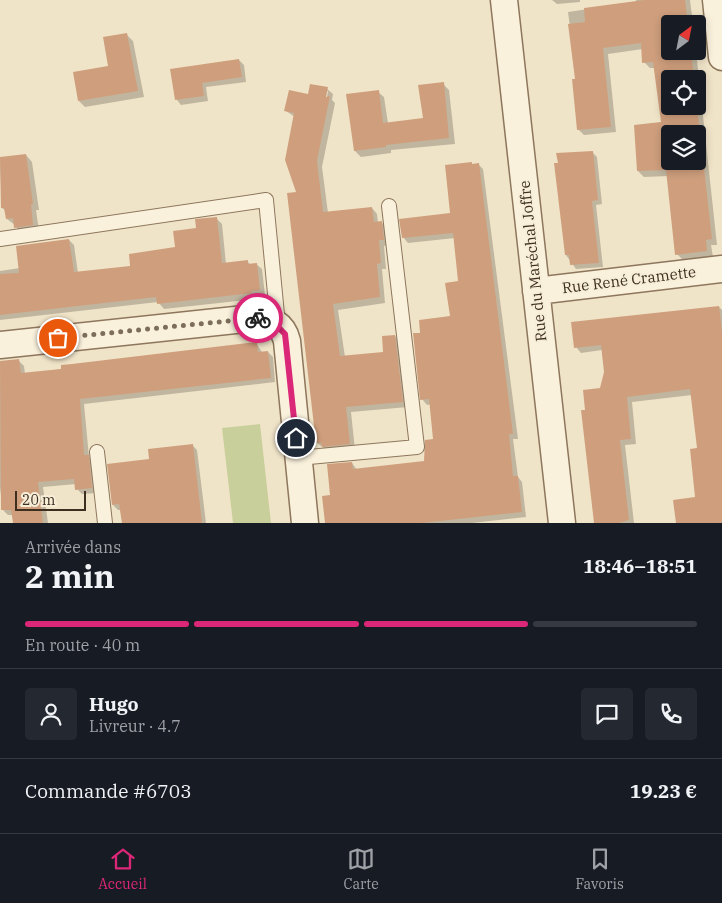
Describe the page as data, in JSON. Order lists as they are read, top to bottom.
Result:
{
  "streets": {
    "street": ["Rue du Maréchal Joffre", "Rue René Cramette"]
  },
  "crossings": [
    ["Rue du Maréchal Joffre", "Rue René Cramette"]
  ],
  "scale_bar": "20 m",
  "north": "top right",
  "page": {
    "scale": "20 m",
    "heading": ["2 min", "Arrivée dans", "18:46–18:51"],
    "panel": [
      "Hugo",
      "Livreur · 4.7",
      "Commande #6703",
      "19.23 €"
    ],
    "bar": "En route · 40 m",
    "tabs": ["Accueil", "Carte", "Favoris"]
  }
}
